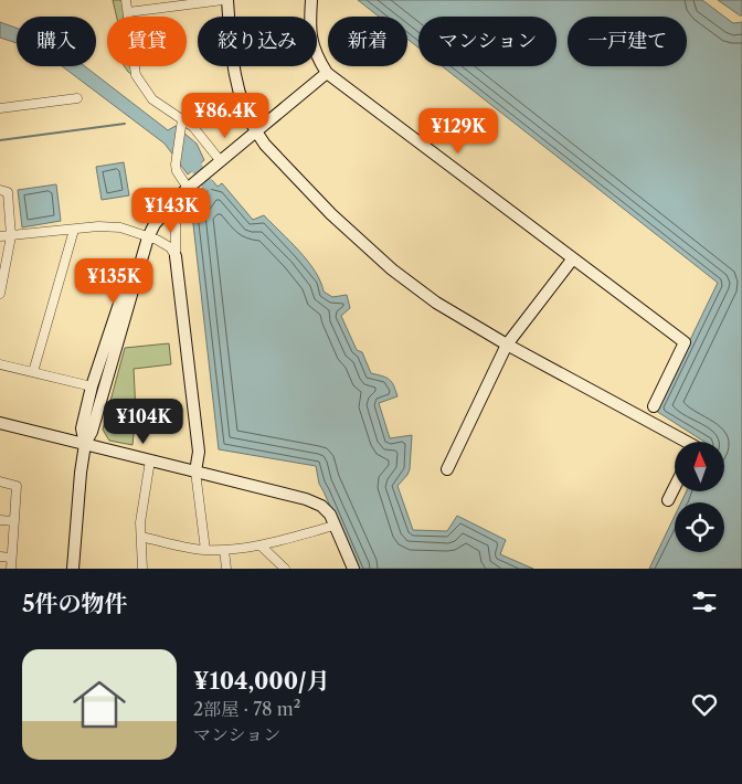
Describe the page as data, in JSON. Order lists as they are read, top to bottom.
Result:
{
  "north": "top",
  "page": {
    "chip": [
      "購入",
      "賃貸",
      "絞り込み",
      "新着",
      "マンション",
      "一戸建て"
    ],
    "price": [
      "¥86.4K",
      "¥129K",
      "¥143K",
      "¥135K",
      "¥104K"
    ],
    "heading": "5件の物件",
    "list": [
      {
        "name": "¥104,000/月",
        "note": "2部屋 · 78 m² · マンション"
      }
    ]
  }
}
